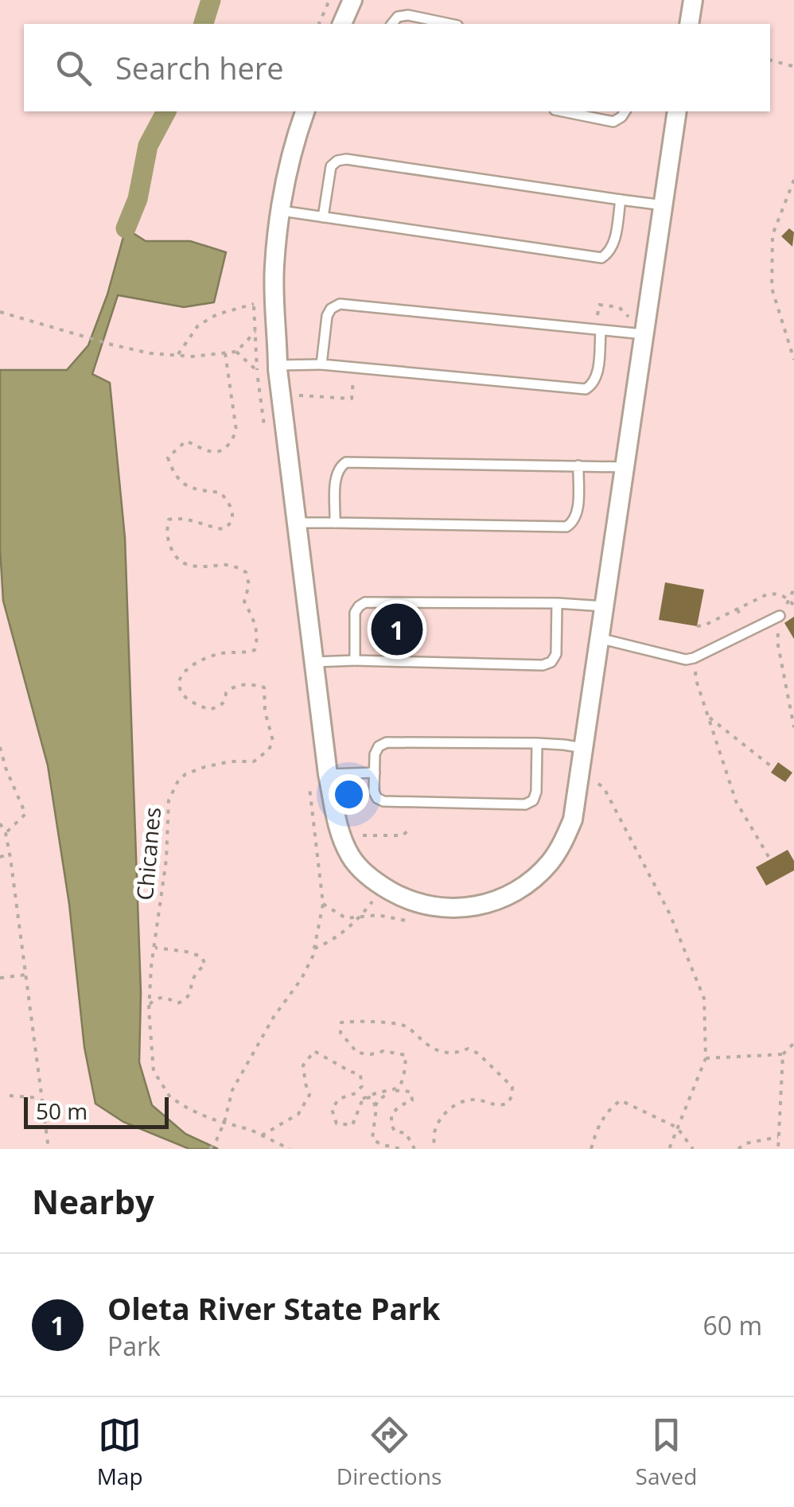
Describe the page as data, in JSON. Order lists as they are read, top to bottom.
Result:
{
  "streets": {
    "path": ["Chicanes"]
  },
  "scale_bar": "50 m",
  "page": {
    "search": "Search here",
    "pins": "1",
    "scale": "50 m",
    "heading": "Nearby",
    "list": [
      {
        "mark": "1",
        "name": "Oleta River State Park",
        "note": "Park",
        "value": "60 m"
      }
    ],
    "nav": ["Map", "Directions", "Saved"]
  }
}
